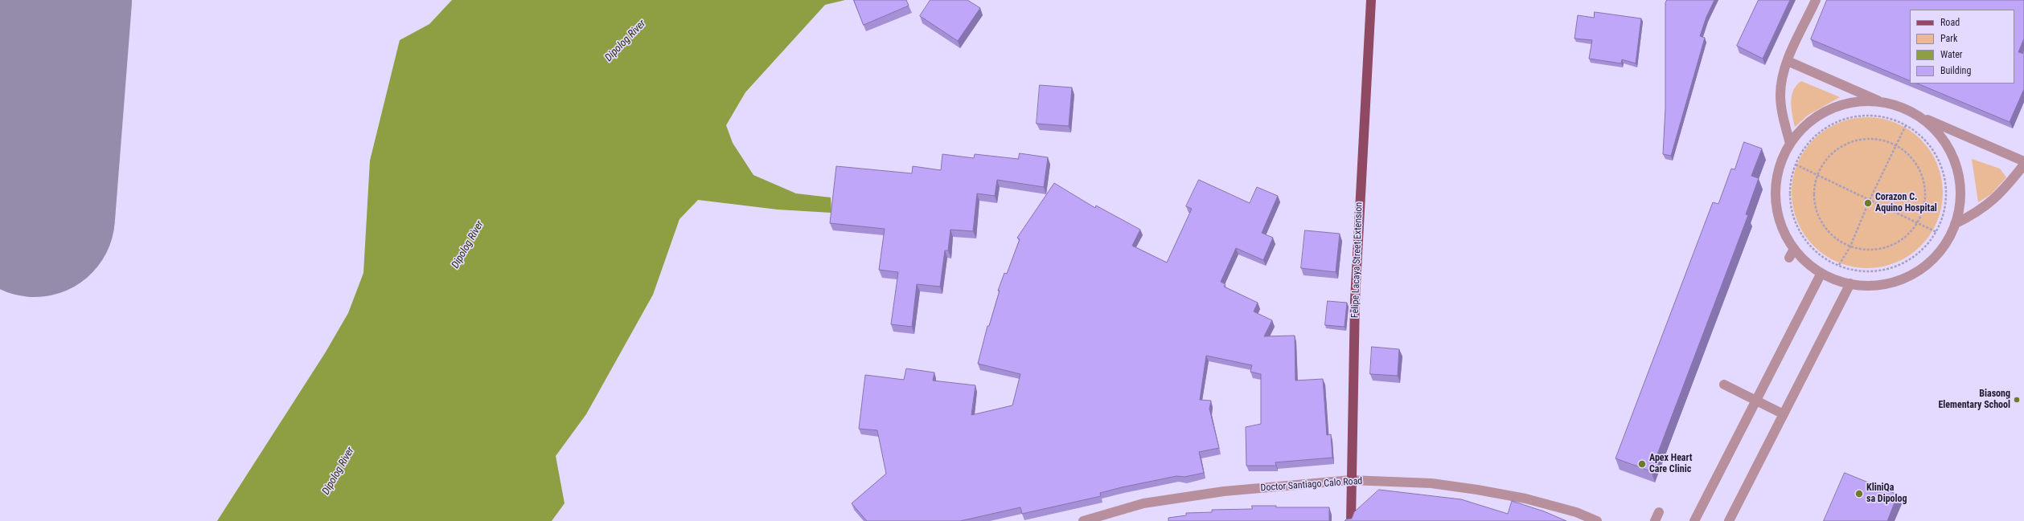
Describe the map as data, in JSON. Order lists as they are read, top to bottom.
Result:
{
  "streets": {
    "main road": ["Felipe Lacaya Street Extension"],
    "street": ["Doctor Santiago Calo Road"]
  },
  "crossings": [
    ["Felipe Lacaya Street Extension", "Doctor Santiago Calo Road"]
  ],
  "water": ["Dipolog River"],
  "places": [
    "Corazon C. Aquino Hospital",
    "Biasong Elementary School",
    "Apex Heart Care Clinic",
    "KliniQa sa Dipolog"
  ],
  "legend": [
    "Road",
    "Park",
    "Water",
    "Building"
  ]
}
